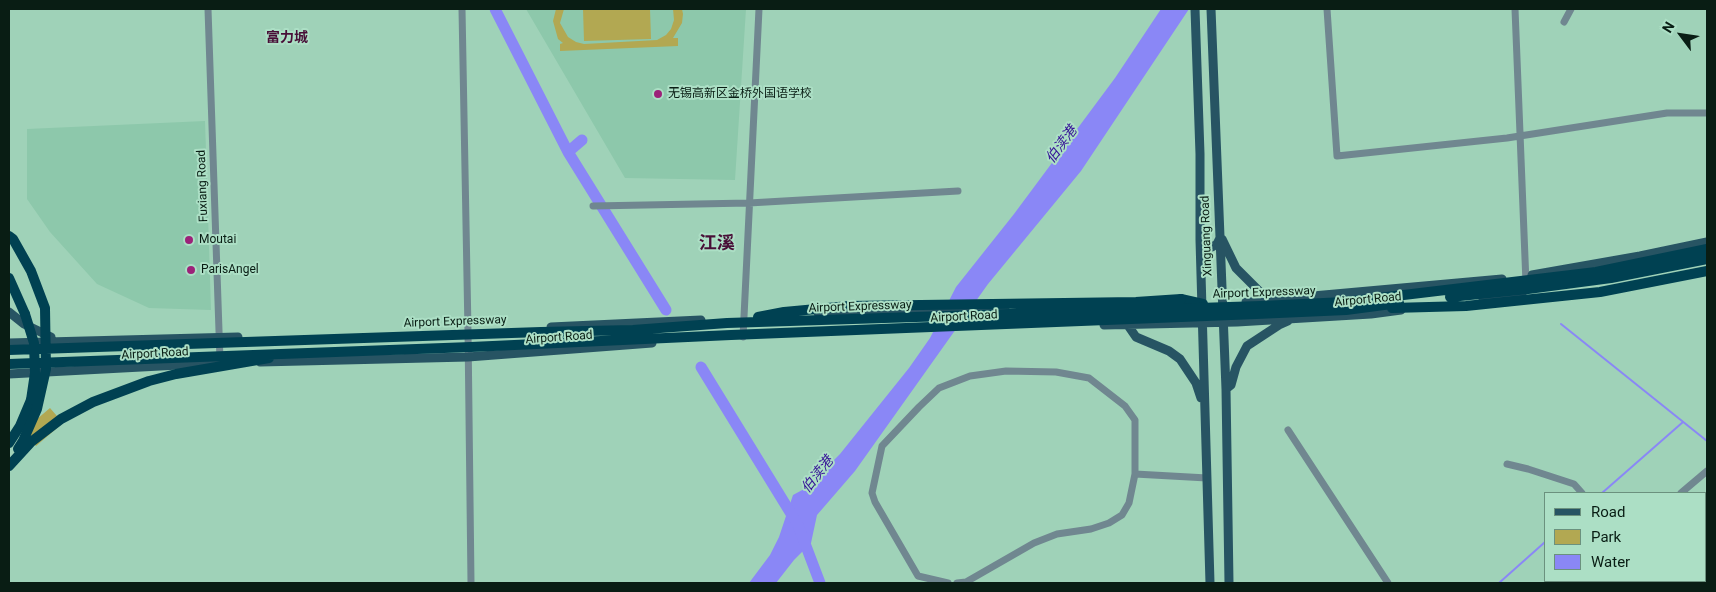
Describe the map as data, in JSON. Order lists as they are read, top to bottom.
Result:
{
  "streets": {
    "highway": ["Airport Expressway"],
    "main road": ["Xinguang Road", "Airport Road"],
    "street": ["Fuxiang Road"]
  },
  "crossings": [
    ["Fuxiang Road", "Airport Road"],
    ["Xinguang Road", "Airport Road"]
  ],
  "districts": ["富力城", "江溪"],
  "water": ["伯渎港"],
  "places": ["无锡高新区金桥外国语学校", "Moutai", "ParisAngel"],
  "legend": ["Road", "Park", "Water"],
  "north": "top left"
}
